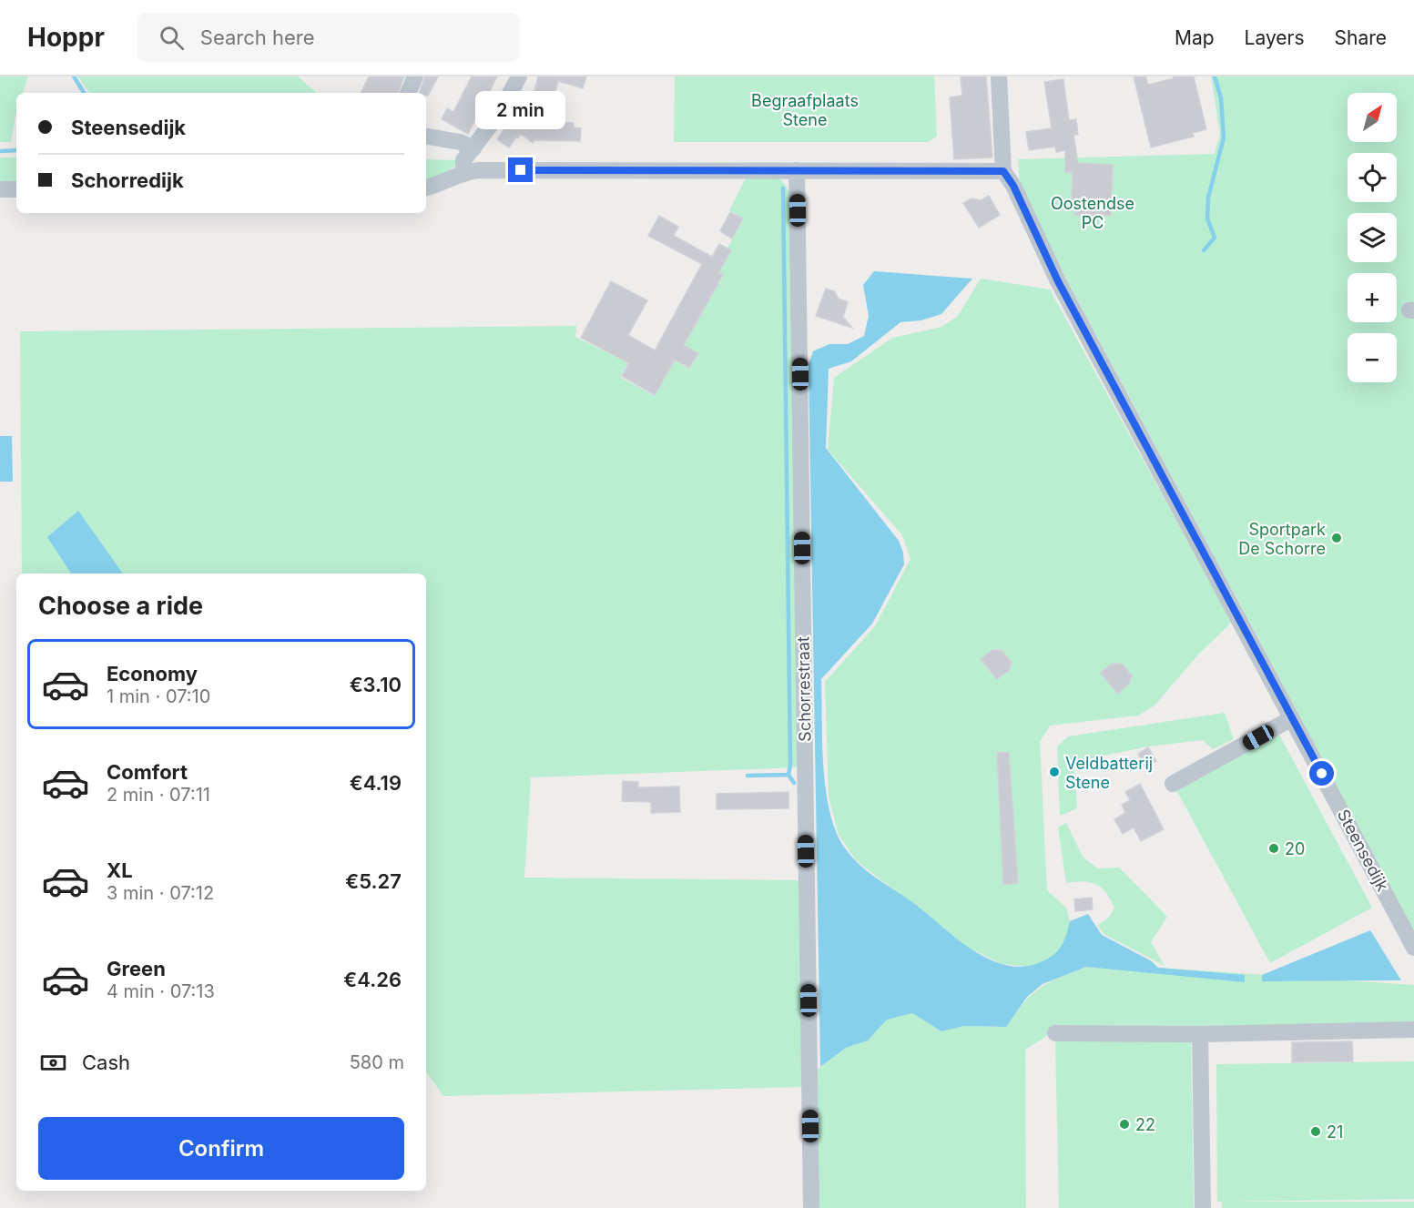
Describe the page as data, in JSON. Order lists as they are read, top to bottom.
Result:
{
  "streets": {
    "street": ["Schorrestraat", "Steensedijk"]
  },
  "parks": ["Begraafplaats Stene", "Oostendse PC"],
  "places": [
    "Sportpark De Schorre",
    "Veldbatterij Stene",
    "20",
    "22",
    "21"
  ],
  "north": "top right",
  "page": {
    "header": "Hoppr",
    "search": "Search here",
    "nav": ["Map", "Layers", "Share"],
    "bubble": "2 min",
    "map_buttons": ["+", "−"],
    "banner": ["Steensedijk", "Schorredijk"],
    "heading": "Choose a ride",
    "list": [
      {
        "name": "Economy",
        "note": "1 min · 07:10",
        "value": "€3.10"
      },
      {
        "name": "Comfort",
        "note": "2 min · 07:11",
        "value": "€4.19"
      },
      {
        "name": "XL",
        "note": "3 min · 07:12",
        "value": "€5.27"
      },
      {
        "name": "Green",
        "note": "4 min · 07:13",
        "value": "€4.26"
      }
    ],
    "pay": ["Cash", "580 m"],
    "buttons": "Confirm"
  }
}
